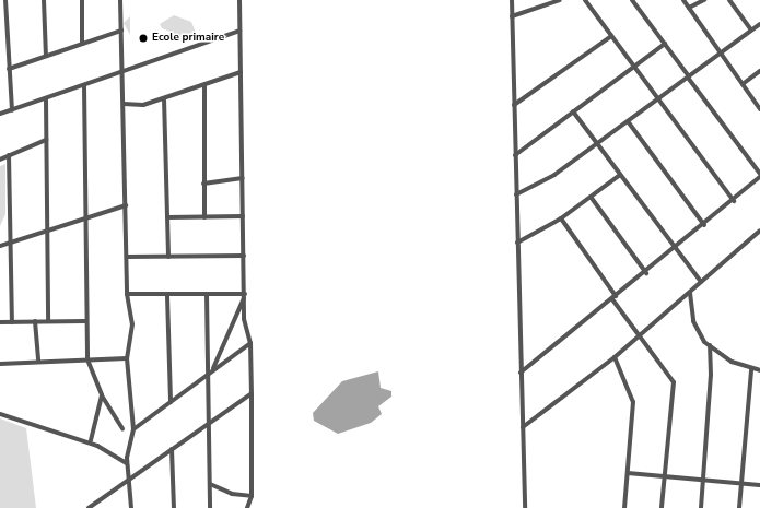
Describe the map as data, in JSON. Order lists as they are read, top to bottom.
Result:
{
  "places": ["Ecole primaire"]
}
